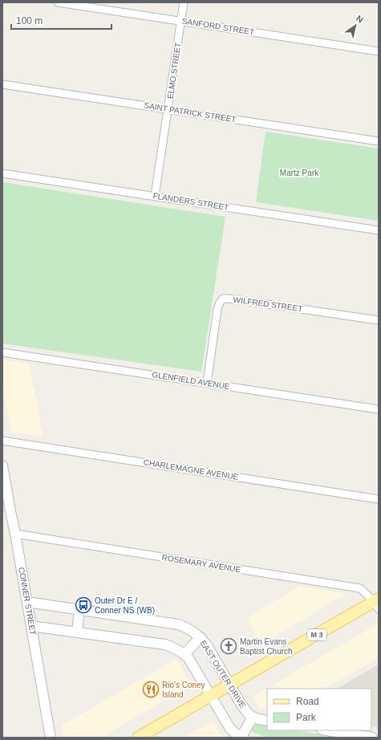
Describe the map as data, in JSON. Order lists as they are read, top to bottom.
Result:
{
  "streets": {
    "main road": ["M 3"],
    "street": [
      "SANFORD STREET",
      "ELMO STREET",
      "SAINT PATRICK STREET",
      "FLANDERS STREET",
      "WILFRED STREET",
      "GLENFIELD AVENUE",
      "CHARLEMAGNE AVENUE",
      "ROSEMARY AVENUE",
      "CONNER STREET",
      "EAST OUTER DRIVE"
    ]
  },
  "crossings": [
    ["SANFORD STREET", "ELMO STREET"],
    ["ELMO STREET", "SAINT PATRICK STREET"],
    ["ELMO STREET", "FLANDERS STREET"],
    ["WILFRED STREET", "GLENFIELD AVENUE"],
    ["ROSEMARY AVENUE", "CONNER STREET"],
    ["ROSEMARY AVENUE", "M 3"],
    ["CONNER STREET", "EAST OUTER DRIVE"],
    ["M 3", "EAST OUTER DRIVE"]
  ],
  "parks": ["Martz Park"],
  "places": {
    "bus stop": ["Outer Dr E / Conner NS (WB)"],
    "church": ["Martin Evans Baptist Church"],
    "restaurant": ["Rio's Coney Island"]
  },
  "legend": ["Road", "Park"],
  "scale_bar": "100 m",
  "north": "top right"
}
